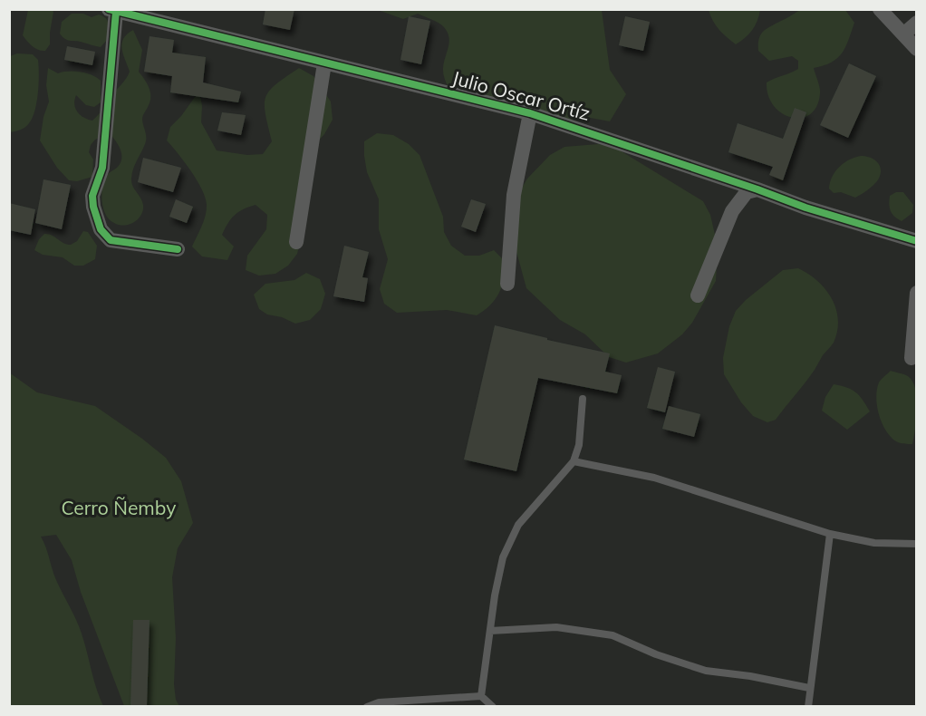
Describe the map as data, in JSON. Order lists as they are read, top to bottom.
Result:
{
  "streets": {
    "street": ["Julio Oscar Ortíz"]
  },
  "parks": ["Cerro Ñemby"]
}
